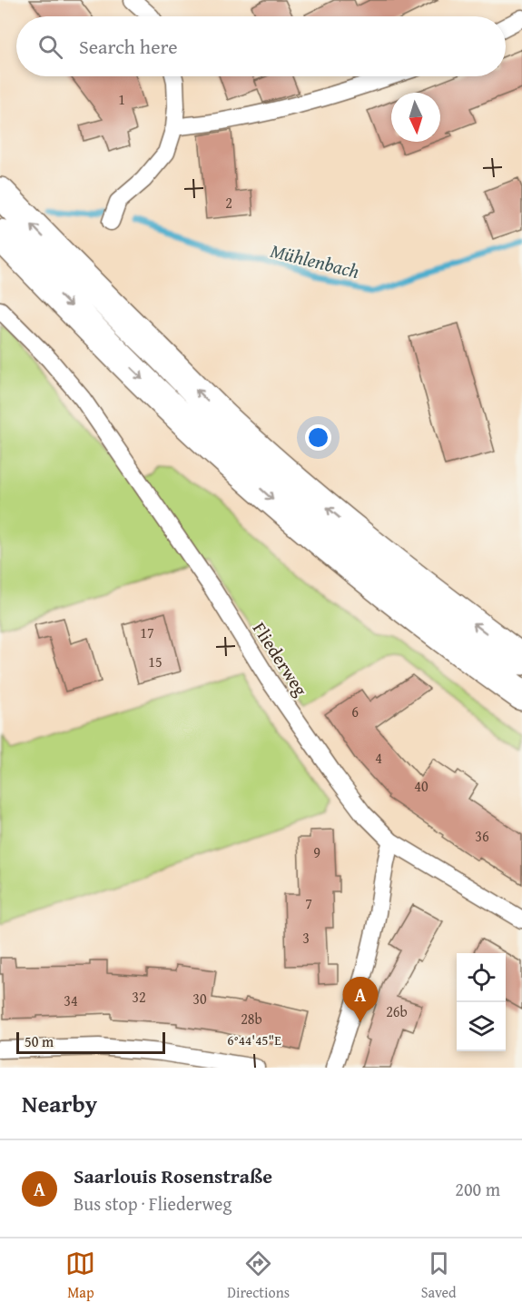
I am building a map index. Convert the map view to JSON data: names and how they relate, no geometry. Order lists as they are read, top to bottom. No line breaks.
{"streets":{"street":["Fliederweg"]},"water":["Mühlenbach"],"house_numbers":["1","2","17","15","6","4","40","36","9","7","3","32","30","34","26b","28b"],"scale_bar":"50 m","north":"bottom","page":{"search":"Search here","pins":"A","scale":"50 m","heading":"Nearby","list":[{"mark":"A","name":"Saarlouis Rosenstraße","note":"Bus stop · Fliederweg","value":"200 m"}],"nav":["Map","Directions","Saved"]},"coordinates":["6°44'45\"E"]}
